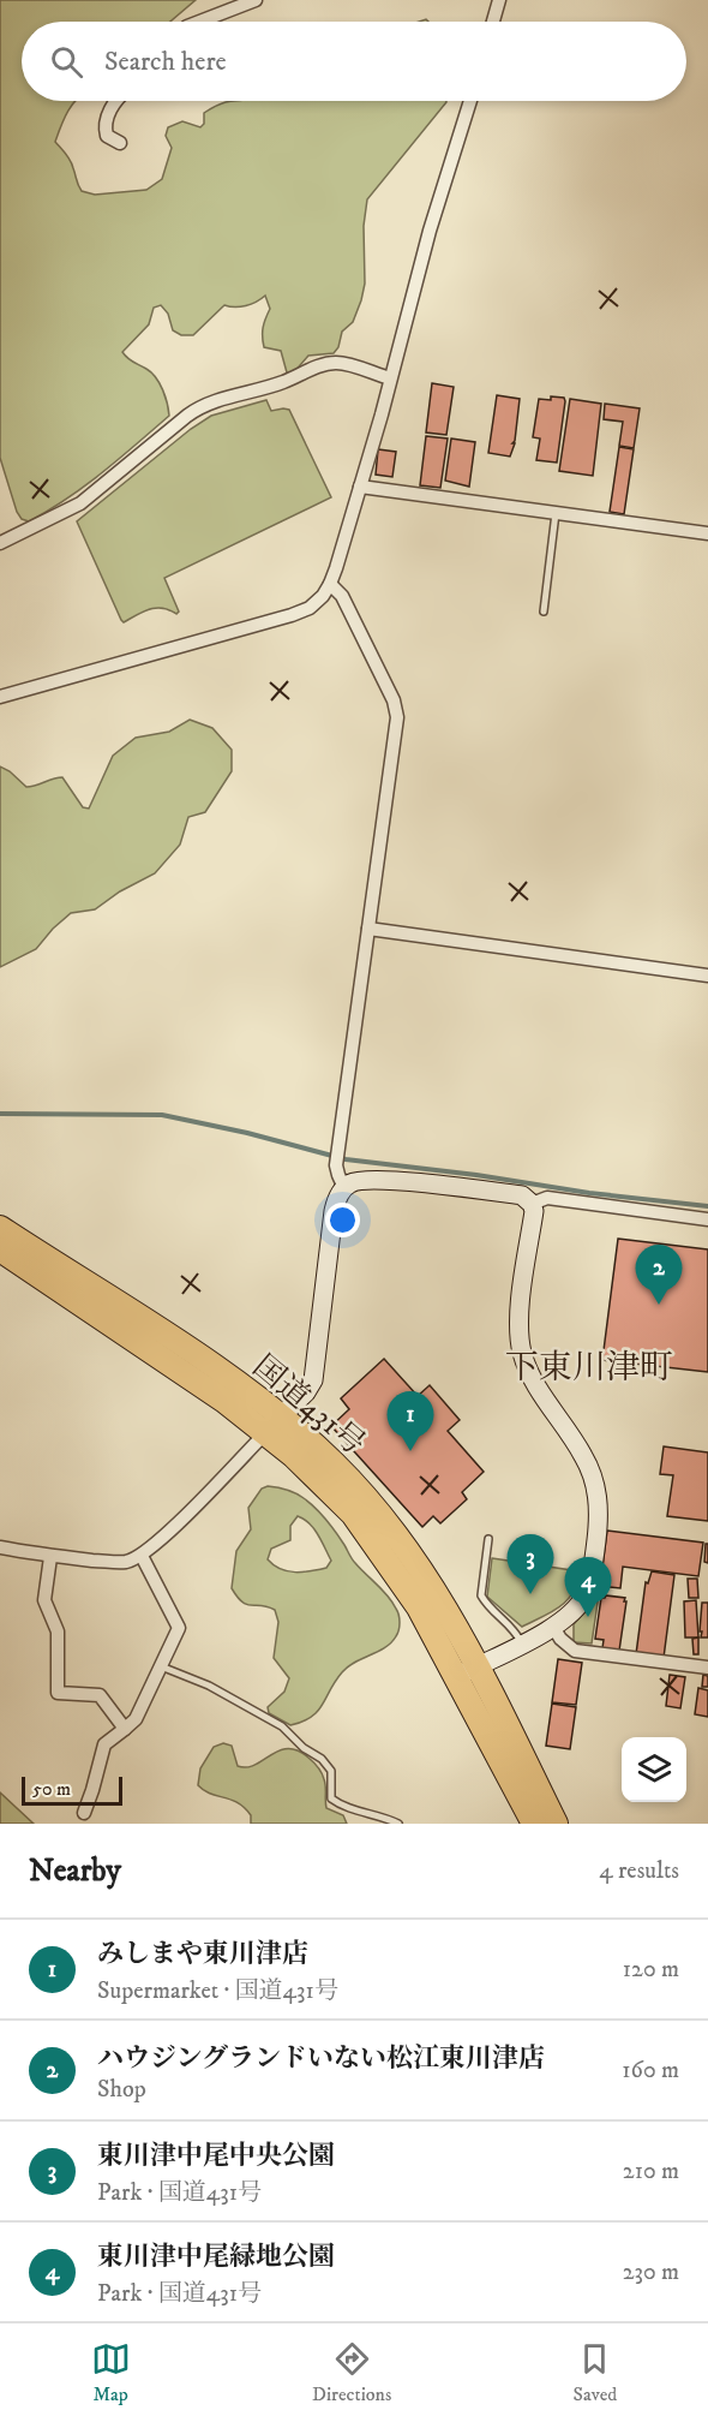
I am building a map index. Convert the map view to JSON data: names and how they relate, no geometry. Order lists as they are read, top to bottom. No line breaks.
{"streets":{"highway":["国道431号"]},"districts":["下東川津町"],"scale_bar":"50 m","page":{"search":"Search here","pins":["2","1","3","4"],"scale":"50 m","heading":["Nearby","4 results"],"list":[{"mark":"1","name":"みしまや東川津店","note":"Supermarket · 国道431号","value":"120 m"},{"mark":"2","name":"ハウジングランドいない松江東川津店","note":"Shop","value":"160 m"},{"mark":"3","name":"東川津中尾中央公園","note":"Park · 国道431号","value":"210 m"},{"mark":"4","name":"東川津中尾緑地公園","note":"Park · 国道431号","value":"230 m"}],"nav":["Map","Directions","Saved"]}}
